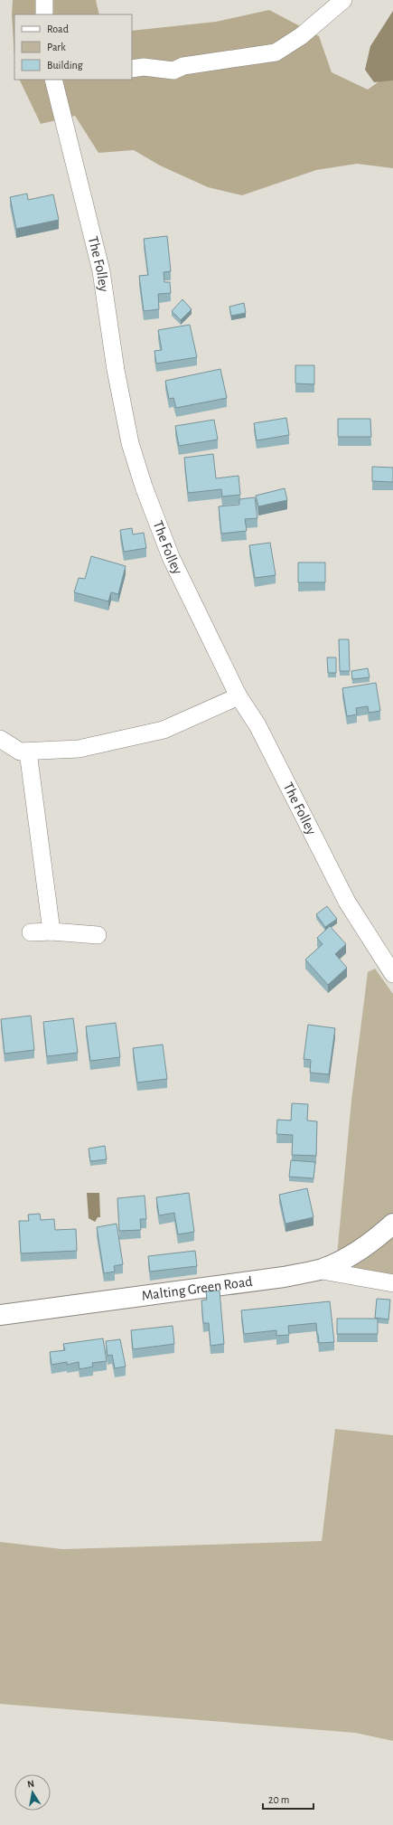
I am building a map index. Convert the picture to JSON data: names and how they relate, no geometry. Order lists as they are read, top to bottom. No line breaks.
{"streets":{"street":["The Folley","Malting Green Road"]},"legend":["Road","Park","Building"],"scale_bar":"20 m","north":"top"}
